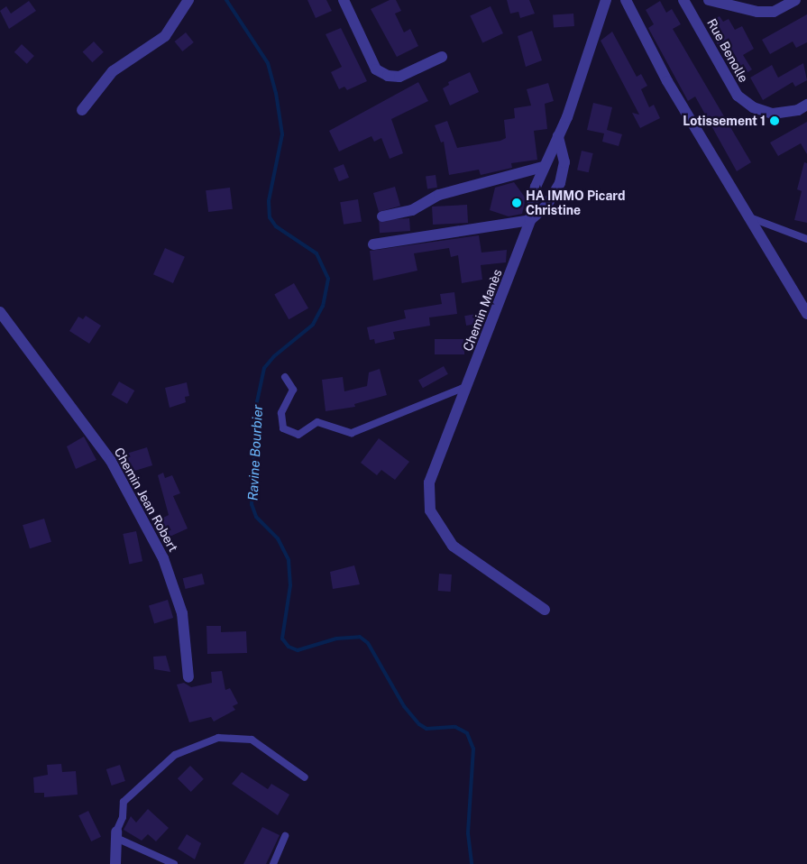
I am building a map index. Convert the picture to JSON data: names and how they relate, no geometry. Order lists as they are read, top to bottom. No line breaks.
{"streets":{"street":["Rue Benolle","Chemin Manès","Chemin Jean Robert"]},"water":["Ravine Bourbier"],"places":["Lotissement 1","HA IMMO Picard Christine"]}
